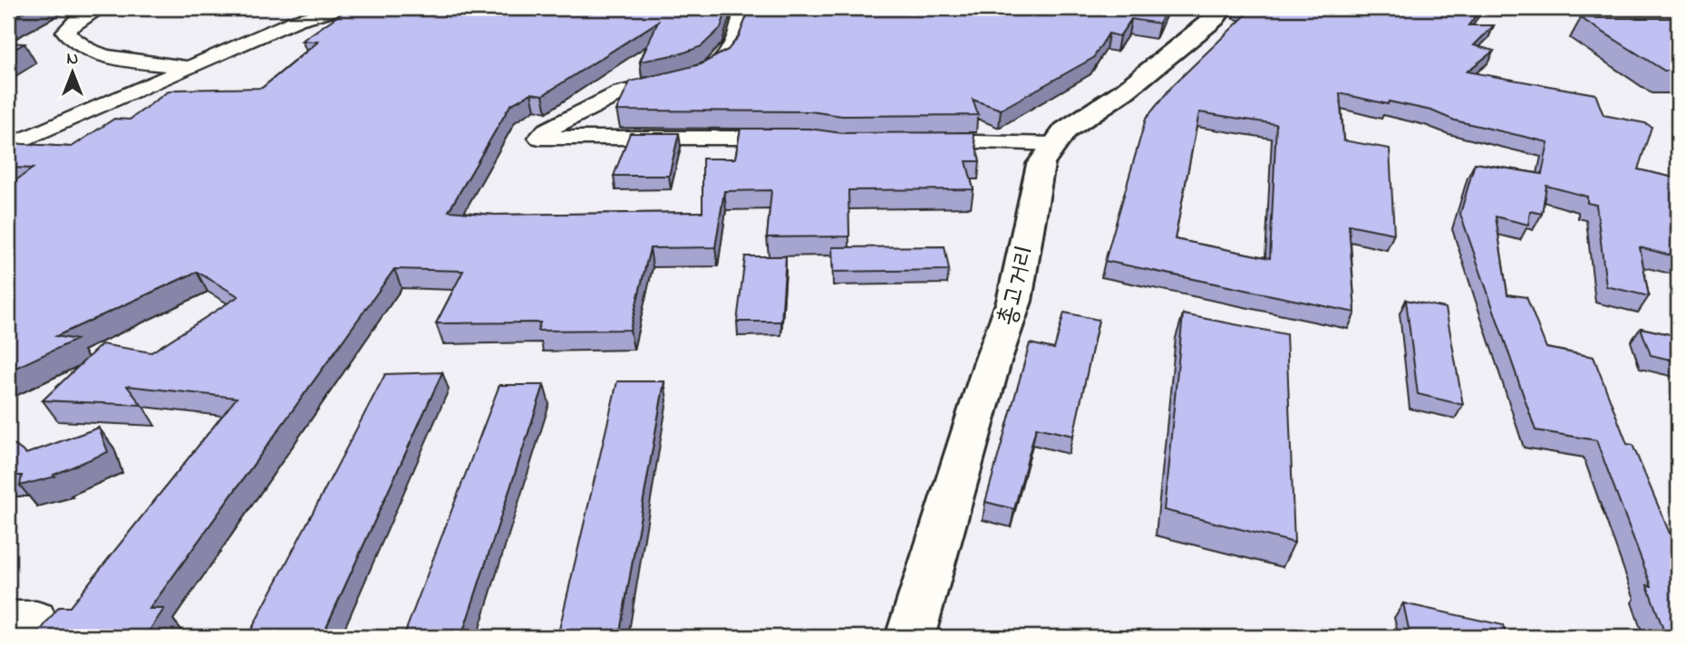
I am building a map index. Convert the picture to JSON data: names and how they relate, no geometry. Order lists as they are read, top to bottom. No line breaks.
{"streets":{"street":["총고거리"]},"north":"top"}
